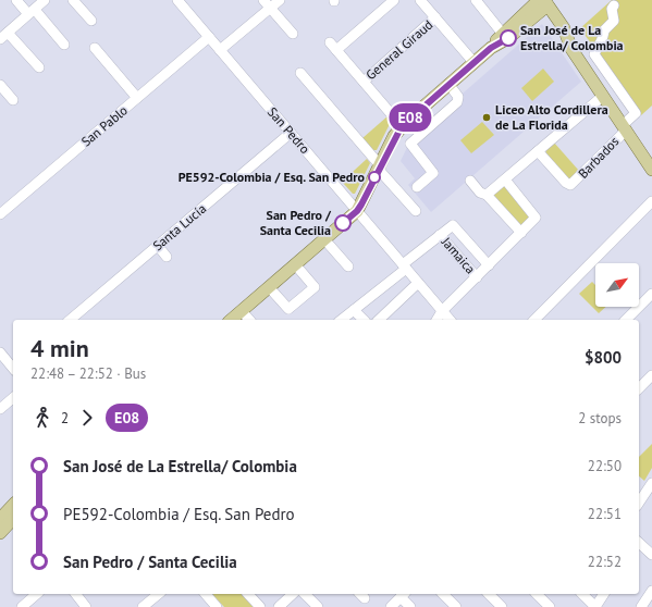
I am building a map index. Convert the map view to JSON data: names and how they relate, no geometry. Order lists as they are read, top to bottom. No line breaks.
{"streets":{"street":["General Giraud","San Pablo","San Pedro","Barbados","Santa Lucía","Jamaica"]},"crossings":[["San Pablo","San Pedro"],["San Pedro","Santa Lucía"]],"places":["San José de La Estrella/ Colombia","Liceo Alto Cordillera de La Florida","PE592-Colombia / Esq. San Pedro","San Pedro / Santa Cecilia"],"lines":["bus line E08"],"north":"top right","page":{"on_map":"E08","heading":["4 min","22:48 – 22:52 · Bus","$800"],"legs":["2","E08","2 stops"],"list":[{"name":"San José de La Estrella/ Colombia","value":"22:50"},{"name":"PE592-Colombia / Esq. San Pedro","value":"22:51"},{"name":"San Pedro / Santa Cecilia","value":"22:52"}]}}
